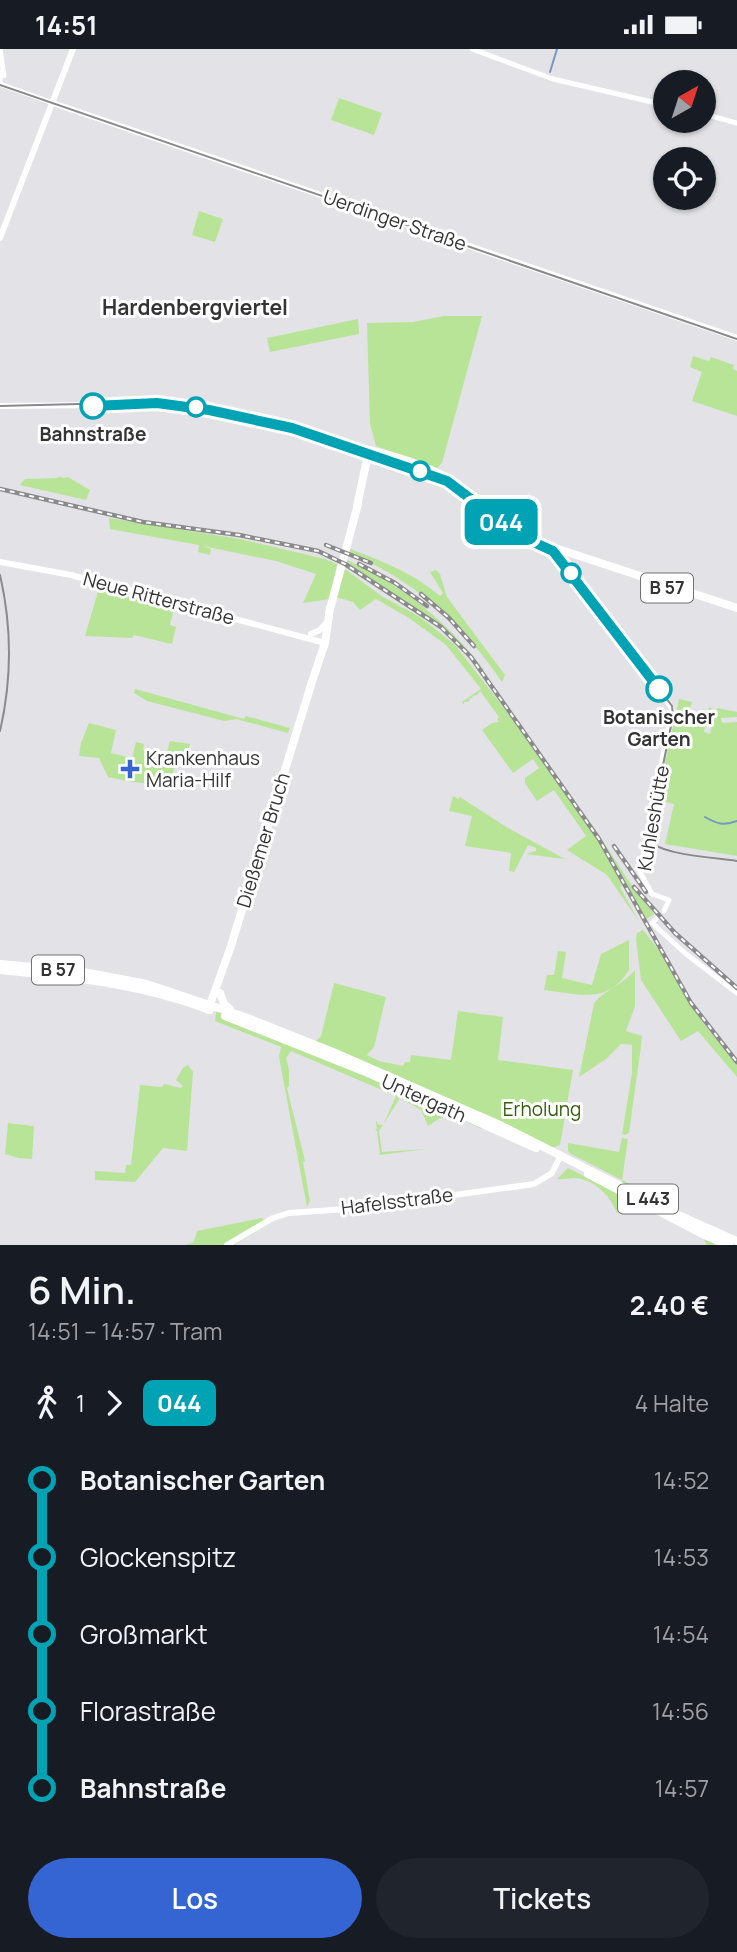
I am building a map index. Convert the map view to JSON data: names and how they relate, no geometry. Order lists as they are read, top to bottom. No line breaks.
{"streets":{"main road":["Uerdinger Straße","B 57","Neue Ritterstraße","Dießemer Bruch","Untergath","L 443","Hafelsstraße"],"street":["Kuhleshütte"]},"crossings":[["B 57","Kuhleshütte"],["Neue Ritterstraße","Dießemer Bruch"],["Dießemer Bruch","Untergath"],["Untergath","Hafelsstraße"]],"districts":["Hardenbergviertel"],"parks":["Erholung"],"places":{"other":["Bahnstraße","Botanischer Garten"],"health":["Krankenhaus Maria-Hilf"]},"lines":["tram line 044"],"north":"top right","page":{"status":"14:51","on_map":"044","heading":["6 Min.","14:51 – 14:57 · Tram","2.40 €"],"legs":["1","044","4 Halte"],"list":[{"name":"Botanischer Garten","value":"14:52"},{"name":"Glockenspitz","value":"14:53"},{"name":"Großmarkt","value":"14:54"},{"name":"Florastraße","value":"14:56"},{"name":"Bahnstraße","value":"14:57"}],"buttons":["Los","Tickets"]}}
